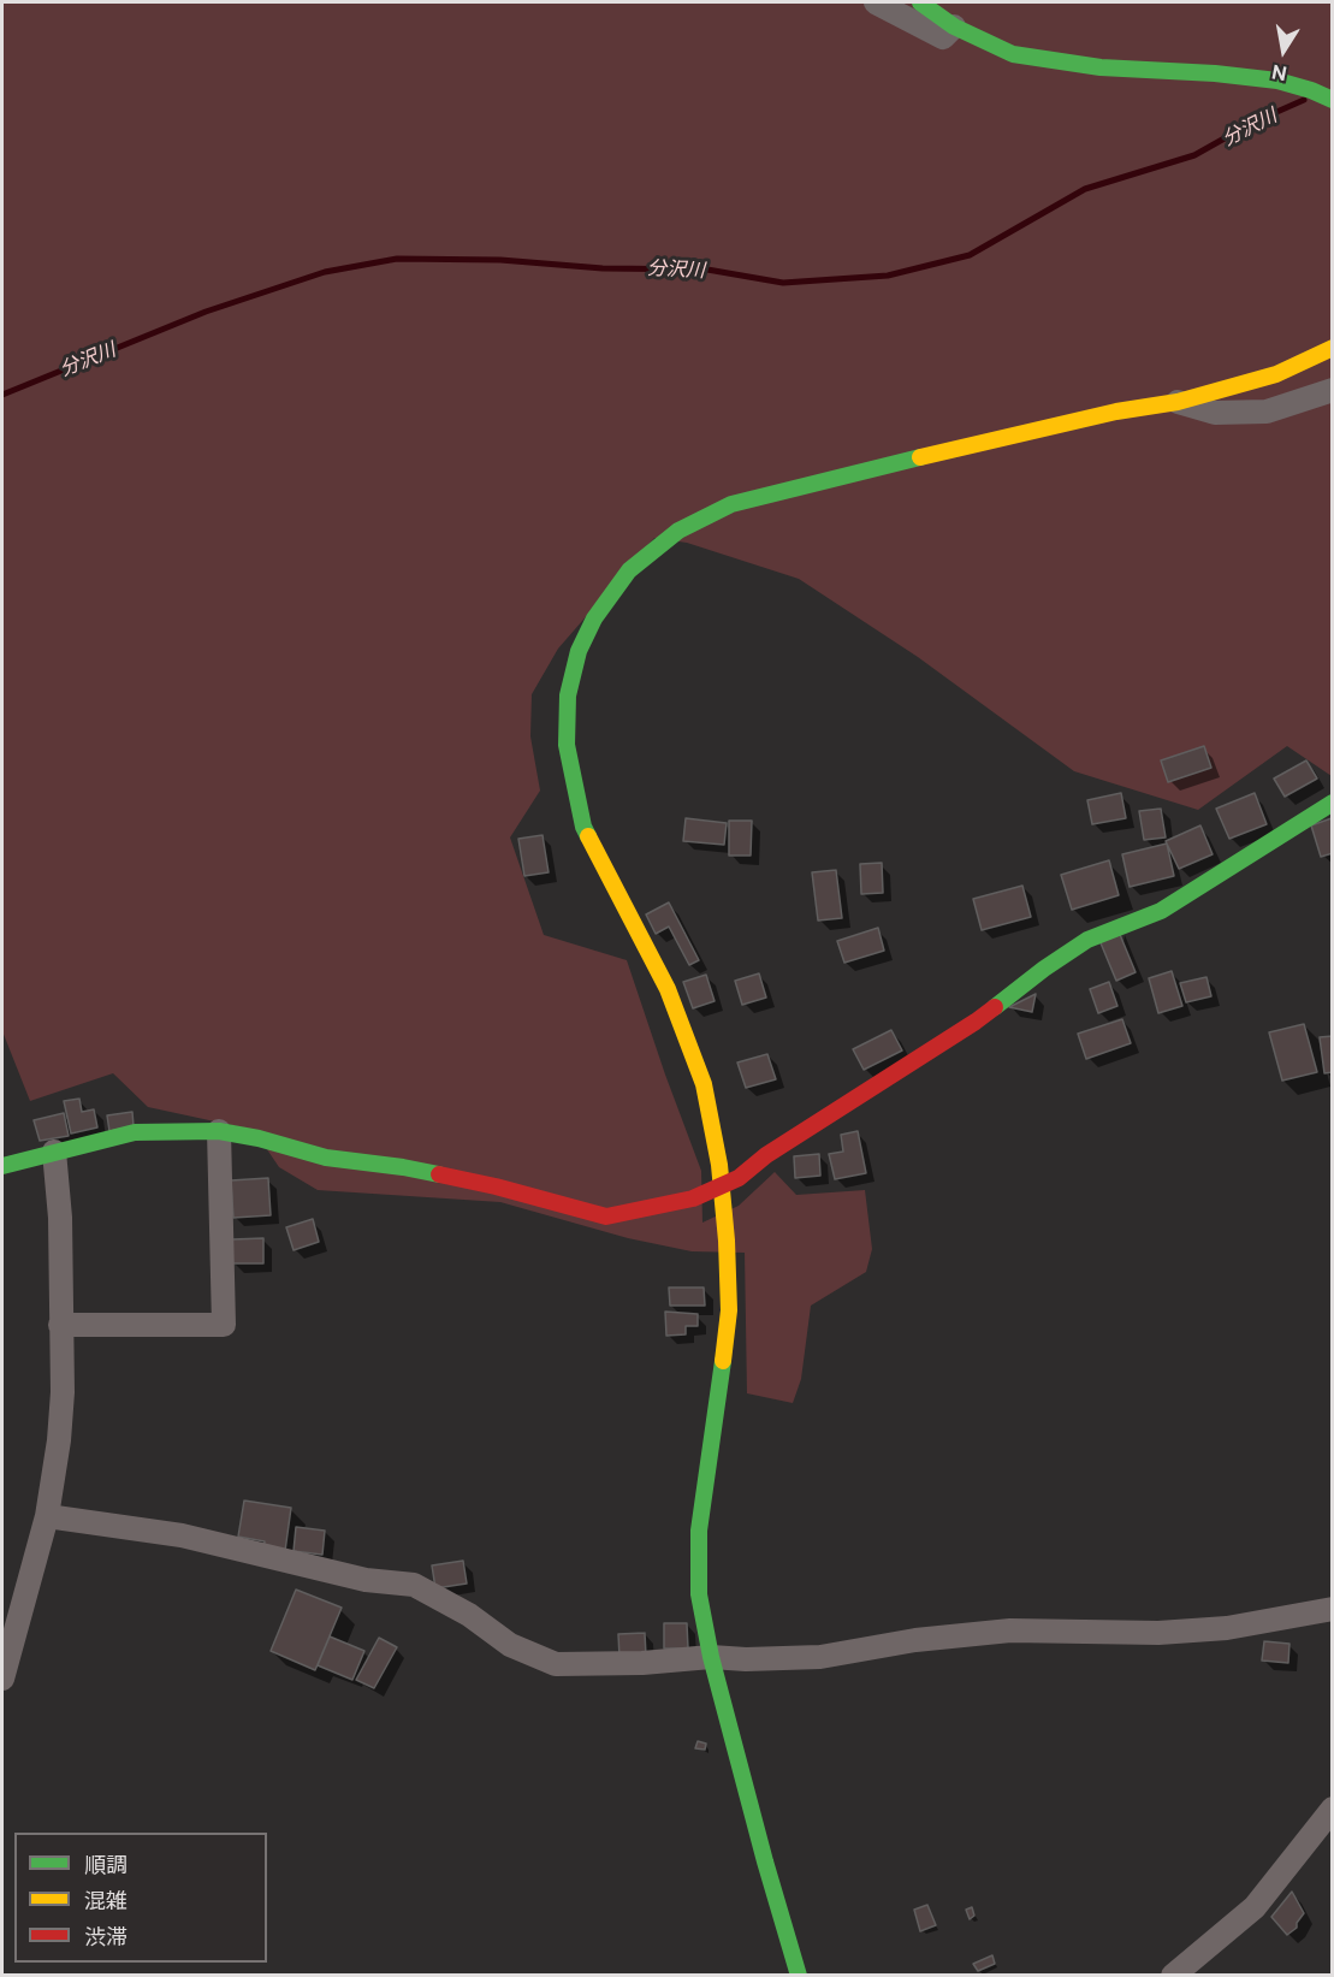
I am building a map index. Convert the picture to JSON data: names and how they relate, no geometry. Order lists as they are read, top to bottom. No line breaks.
{"water":["分沢川"],"legend":["順調","混雑","渋滞"],"north":"bottom"}
